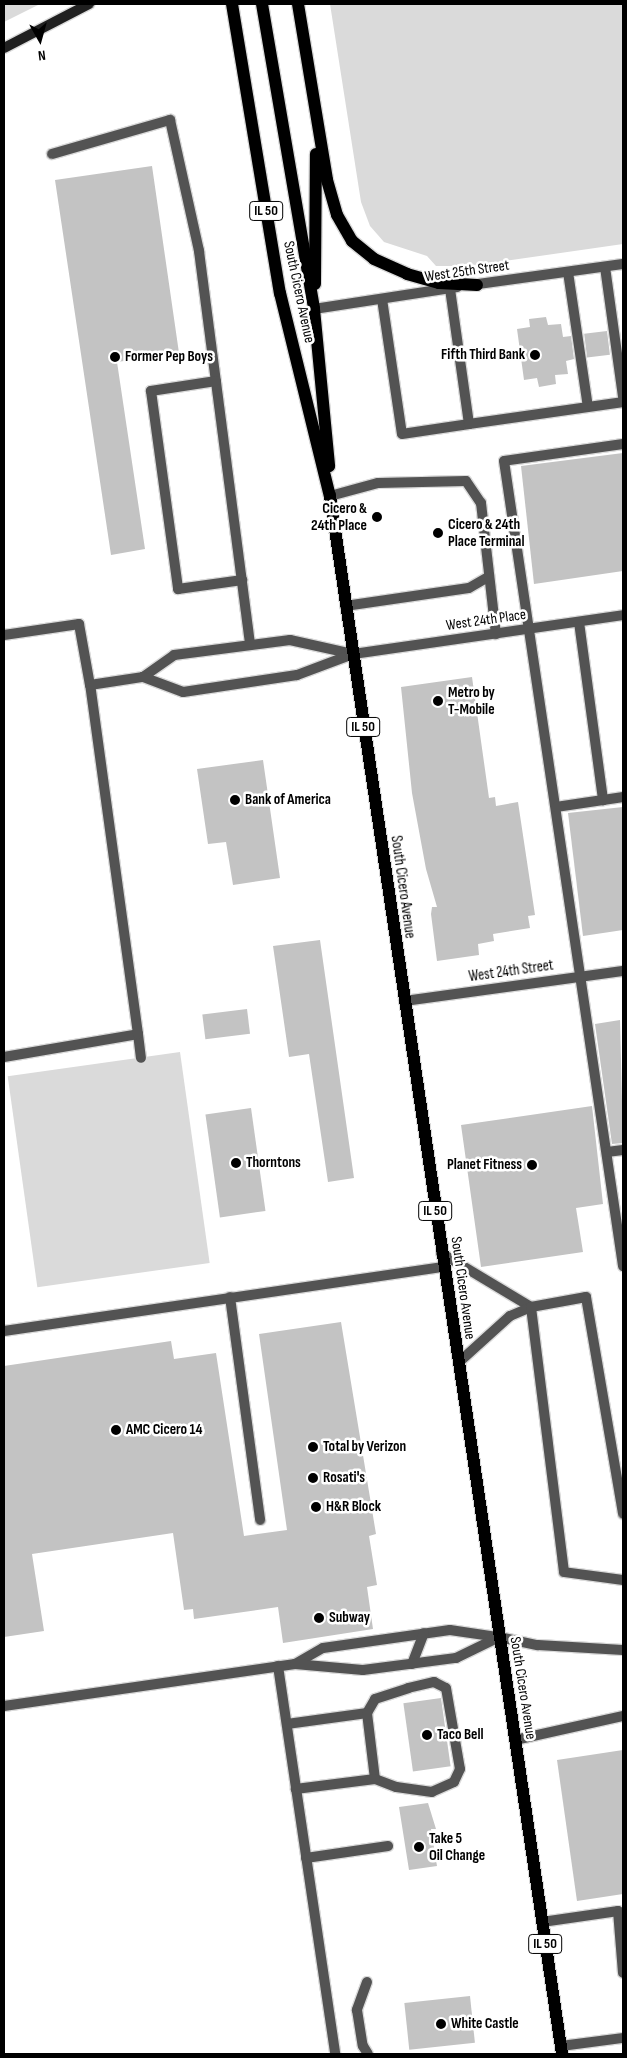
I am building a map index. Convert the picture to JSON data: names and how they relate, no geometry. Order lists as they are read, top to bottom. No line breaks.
{"streets":{"main road":["IL 50","South Cicero Avenue"],"street":["West 25th Street","West 24th Place","West 24th Street"]},"crossings":[["West 25th Street","South Cicero Avenue"],["South Cicero Avenue","West 24th Place"],["South Cicero Avenue","West 24th Street"]],"places":["Fifth Third Bank","Former Pep Boys","Cicero & 24th Place","Cicero & 24th Place Terminal","Metro by T-Mobile","Bank of America","Thorntons","Planet Fitness","AMC Cicero 14","Total by Verizon","Rosati's","H&R Block","Subway","Taco Bell","Take 5 Oil Change","White Castle"],"north":"bottom"}
